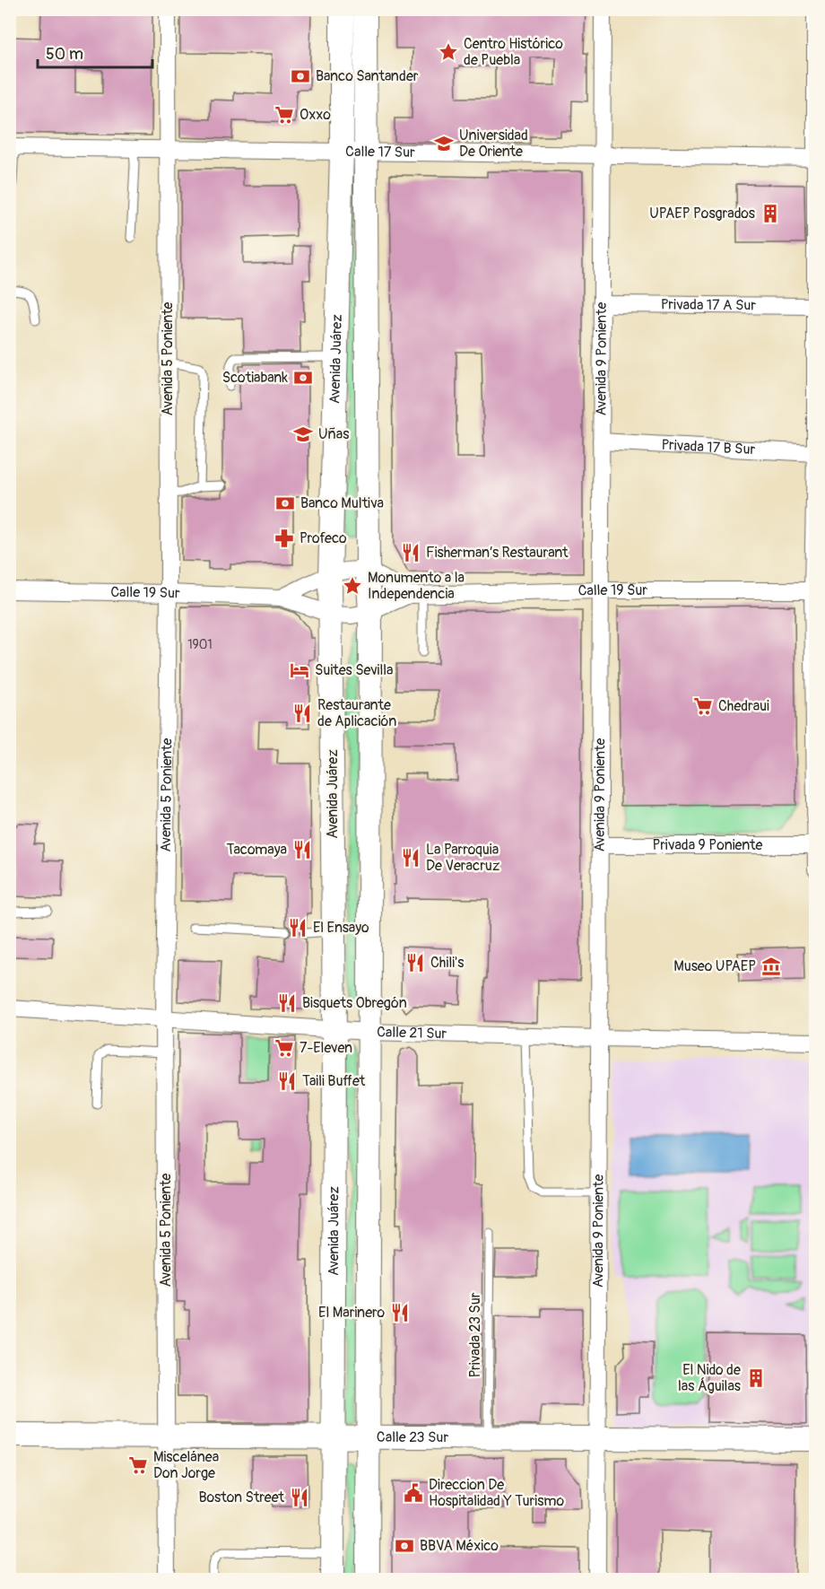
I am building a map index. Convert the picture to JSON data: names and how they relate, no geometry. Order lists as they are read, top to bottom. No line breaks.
{"streets":{"main road":["Avenida Juárez","Calle 23 Sur"],"street":["Calle 17 Sur","Privada 17 A Sur","Avenida 5 Poniente","Avenida 9 Poniente","Privada 17 B Sur","Calle 19 Sur","Privada 9 Poniente","Calle 21 Sur"],"lane":["Privada 23 Sur"]},"crossings":[["Calle 17 Sur","Avenida 5 Poniente"],["Calle 17 Sur","Avenida Juárez"],["Calle 17 Sur","Avenida 9 Poniente"],["Privada 17 A Sur","Avenida 9 Poniente"],["Avenida 5 Poniente","Calle 19 Sur"],["Avenida 5 Poniente","Calle 21 Sur"],["Avenida 5 Poniente","Calle 23 Sur"],["Avenida Juárez","Calle 19 Sur"],["Avenida Juárez","Calle 21 Sur"],["Avenida Juárez","Calle 23 Sur"],["Avenida 9 Poniente","Privada 17 B Sur"],["Avenida 9 Poniente","Calle 19 Sur"],["Avenida 9 Poniente","Privada 9 Poniente"],["Avenida 9 Poniente","Calle 21 Sur"],["Avenida 9 Poniente","Calle 23 Sur"],["Privada 23 Sur","Calle 23 Sur"]],"places":{"place":["Centro Histórico de Puebla","Monumento a la Independencia"],"bank":["Banco Santander","Scotiabank","Banco Multiva","BBVA México"],"supermarket":["Oxxo","Chedraui","7-Eleven","Miscelánea Don Jorge"],"school or university":["Universidad De Oriente","Uñas"],"building":["UPAEP Posgrados","El Nido de las Águilas"],"pharmacy":["Profeco"],"restaurant":["Fisherman’s Restaurant","Restaurante de Aplicación","Tacomaya","La Parroquia De Veracruz","El Ensayo","Chili's","Bisquets Obregón","Taili Buffet","El Marinero","Boston Street"],"hotel":["Suites Sevilla"],"museum":["Museo UPAEP"],"public building":["Direccion De Hospitalidad Y Turismo"]},"house_numbers":["1901"],"scale_bar":"50 m"}
